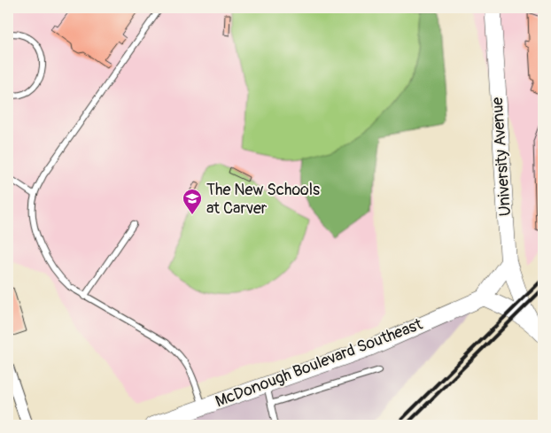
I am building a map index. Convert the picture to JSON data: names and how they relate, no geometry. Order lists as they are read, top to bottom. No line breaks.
{"streets":{"main road":["University Avenue","McDonough Boulevard Southeast"]},"places":{"school or university":["The New Schools at Carver"]}}
